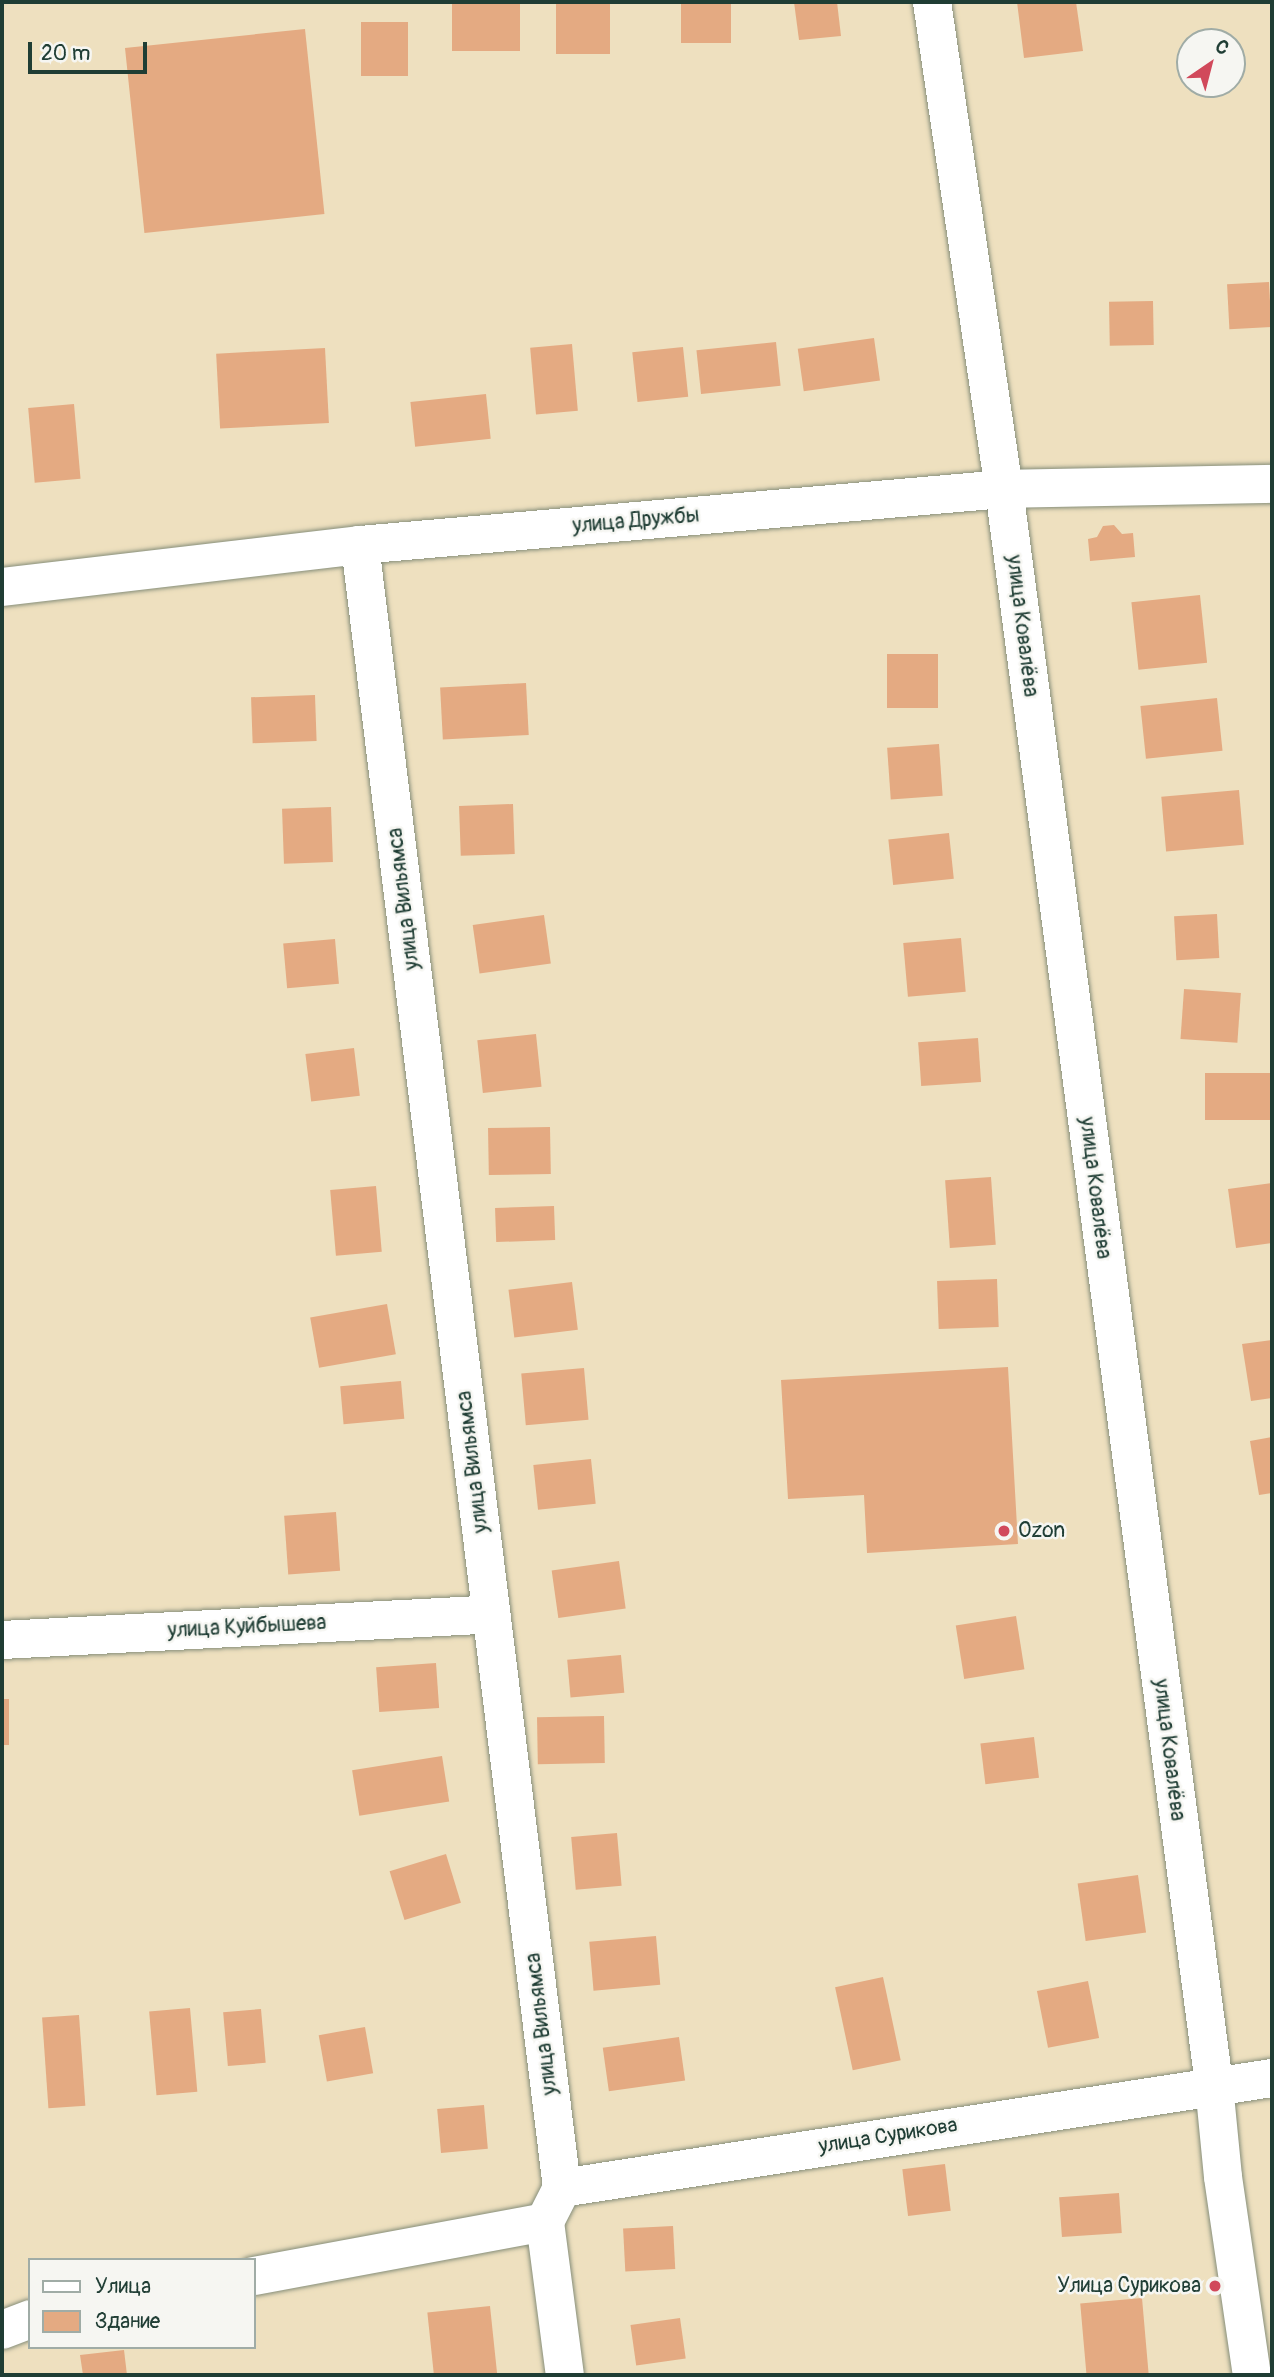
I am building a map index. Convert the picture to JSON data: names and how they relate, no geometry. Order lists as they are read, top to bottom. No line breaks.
{"streets":{"street":["улица Дружбы","улица Ковалёва","улица Вильямса","улица Куйбышева","улица Сурикова"]},"crossings":[["улица Дружбы","улица Ковалёва"],["улица Дружбы","улица Вильямса"],["улица Ковалёва","улица Сурикова"],["улица Вильямса","улица Куйбышева"],["улица Вильямса","улица Сурикова"]],"places":["Ozon","Улица Сурикова"],"legend":["Улица","Здание"],"scale_bar":"20 m","north":"top right"}
